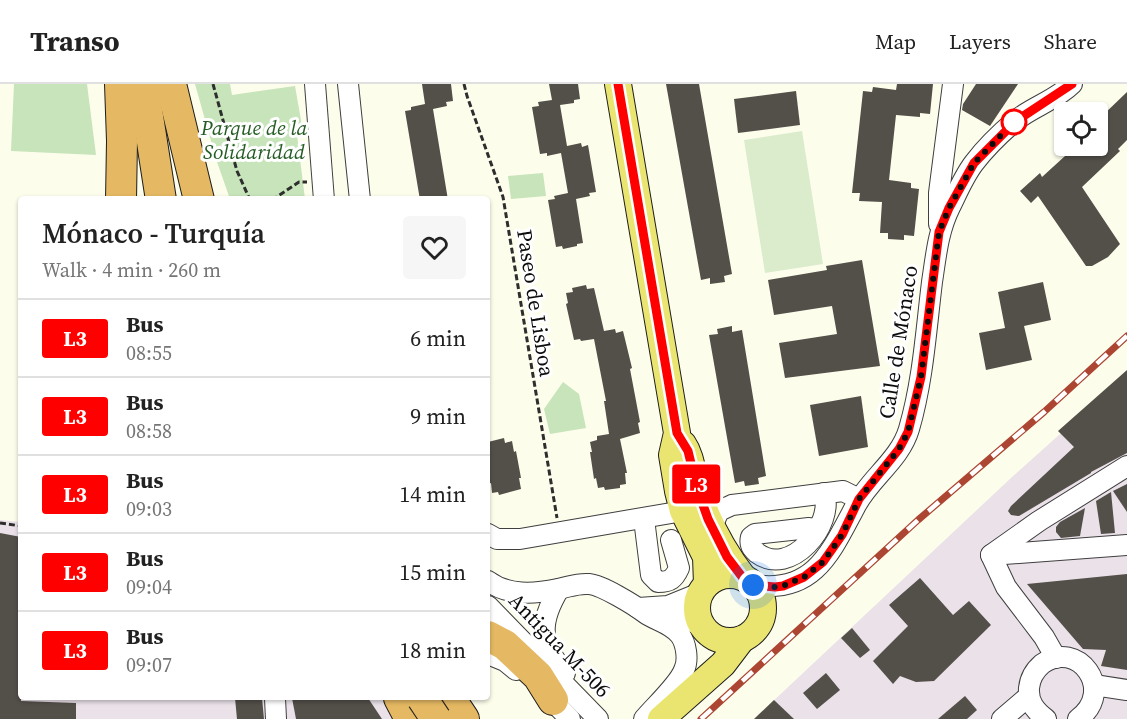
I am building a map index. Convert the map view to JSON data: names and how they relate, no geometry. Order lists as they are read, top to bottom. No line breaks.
{"streets":{"street":["Calle de Mónaco","Antigua M-506"],"path":["Paseo de Lisboa"]},"parks":["Parque de la Solidaridad"],"lines":["bus line L3"],"page":{"header":"Transo","nav":["Map","Layers","Share"],"on_map":"L3","heading":["Mónaco - Turquía","Walk · 4 min · 260 m"],"list":[{"mark":"L3","name":"Bus","note":"08:55","value":"6 min"},{"mark":"L3","name":"Bus","note":"08:58","value":"9 min"},{"mark":"L3","name":"Bus","note":"09:03","value":"14 min"},{"mark":"L3","name":"Bus","note":"09:04","value":"15 min"},{"mark":"L3","name":"Bus","note":"09:07","value":"18 min"}]}}
